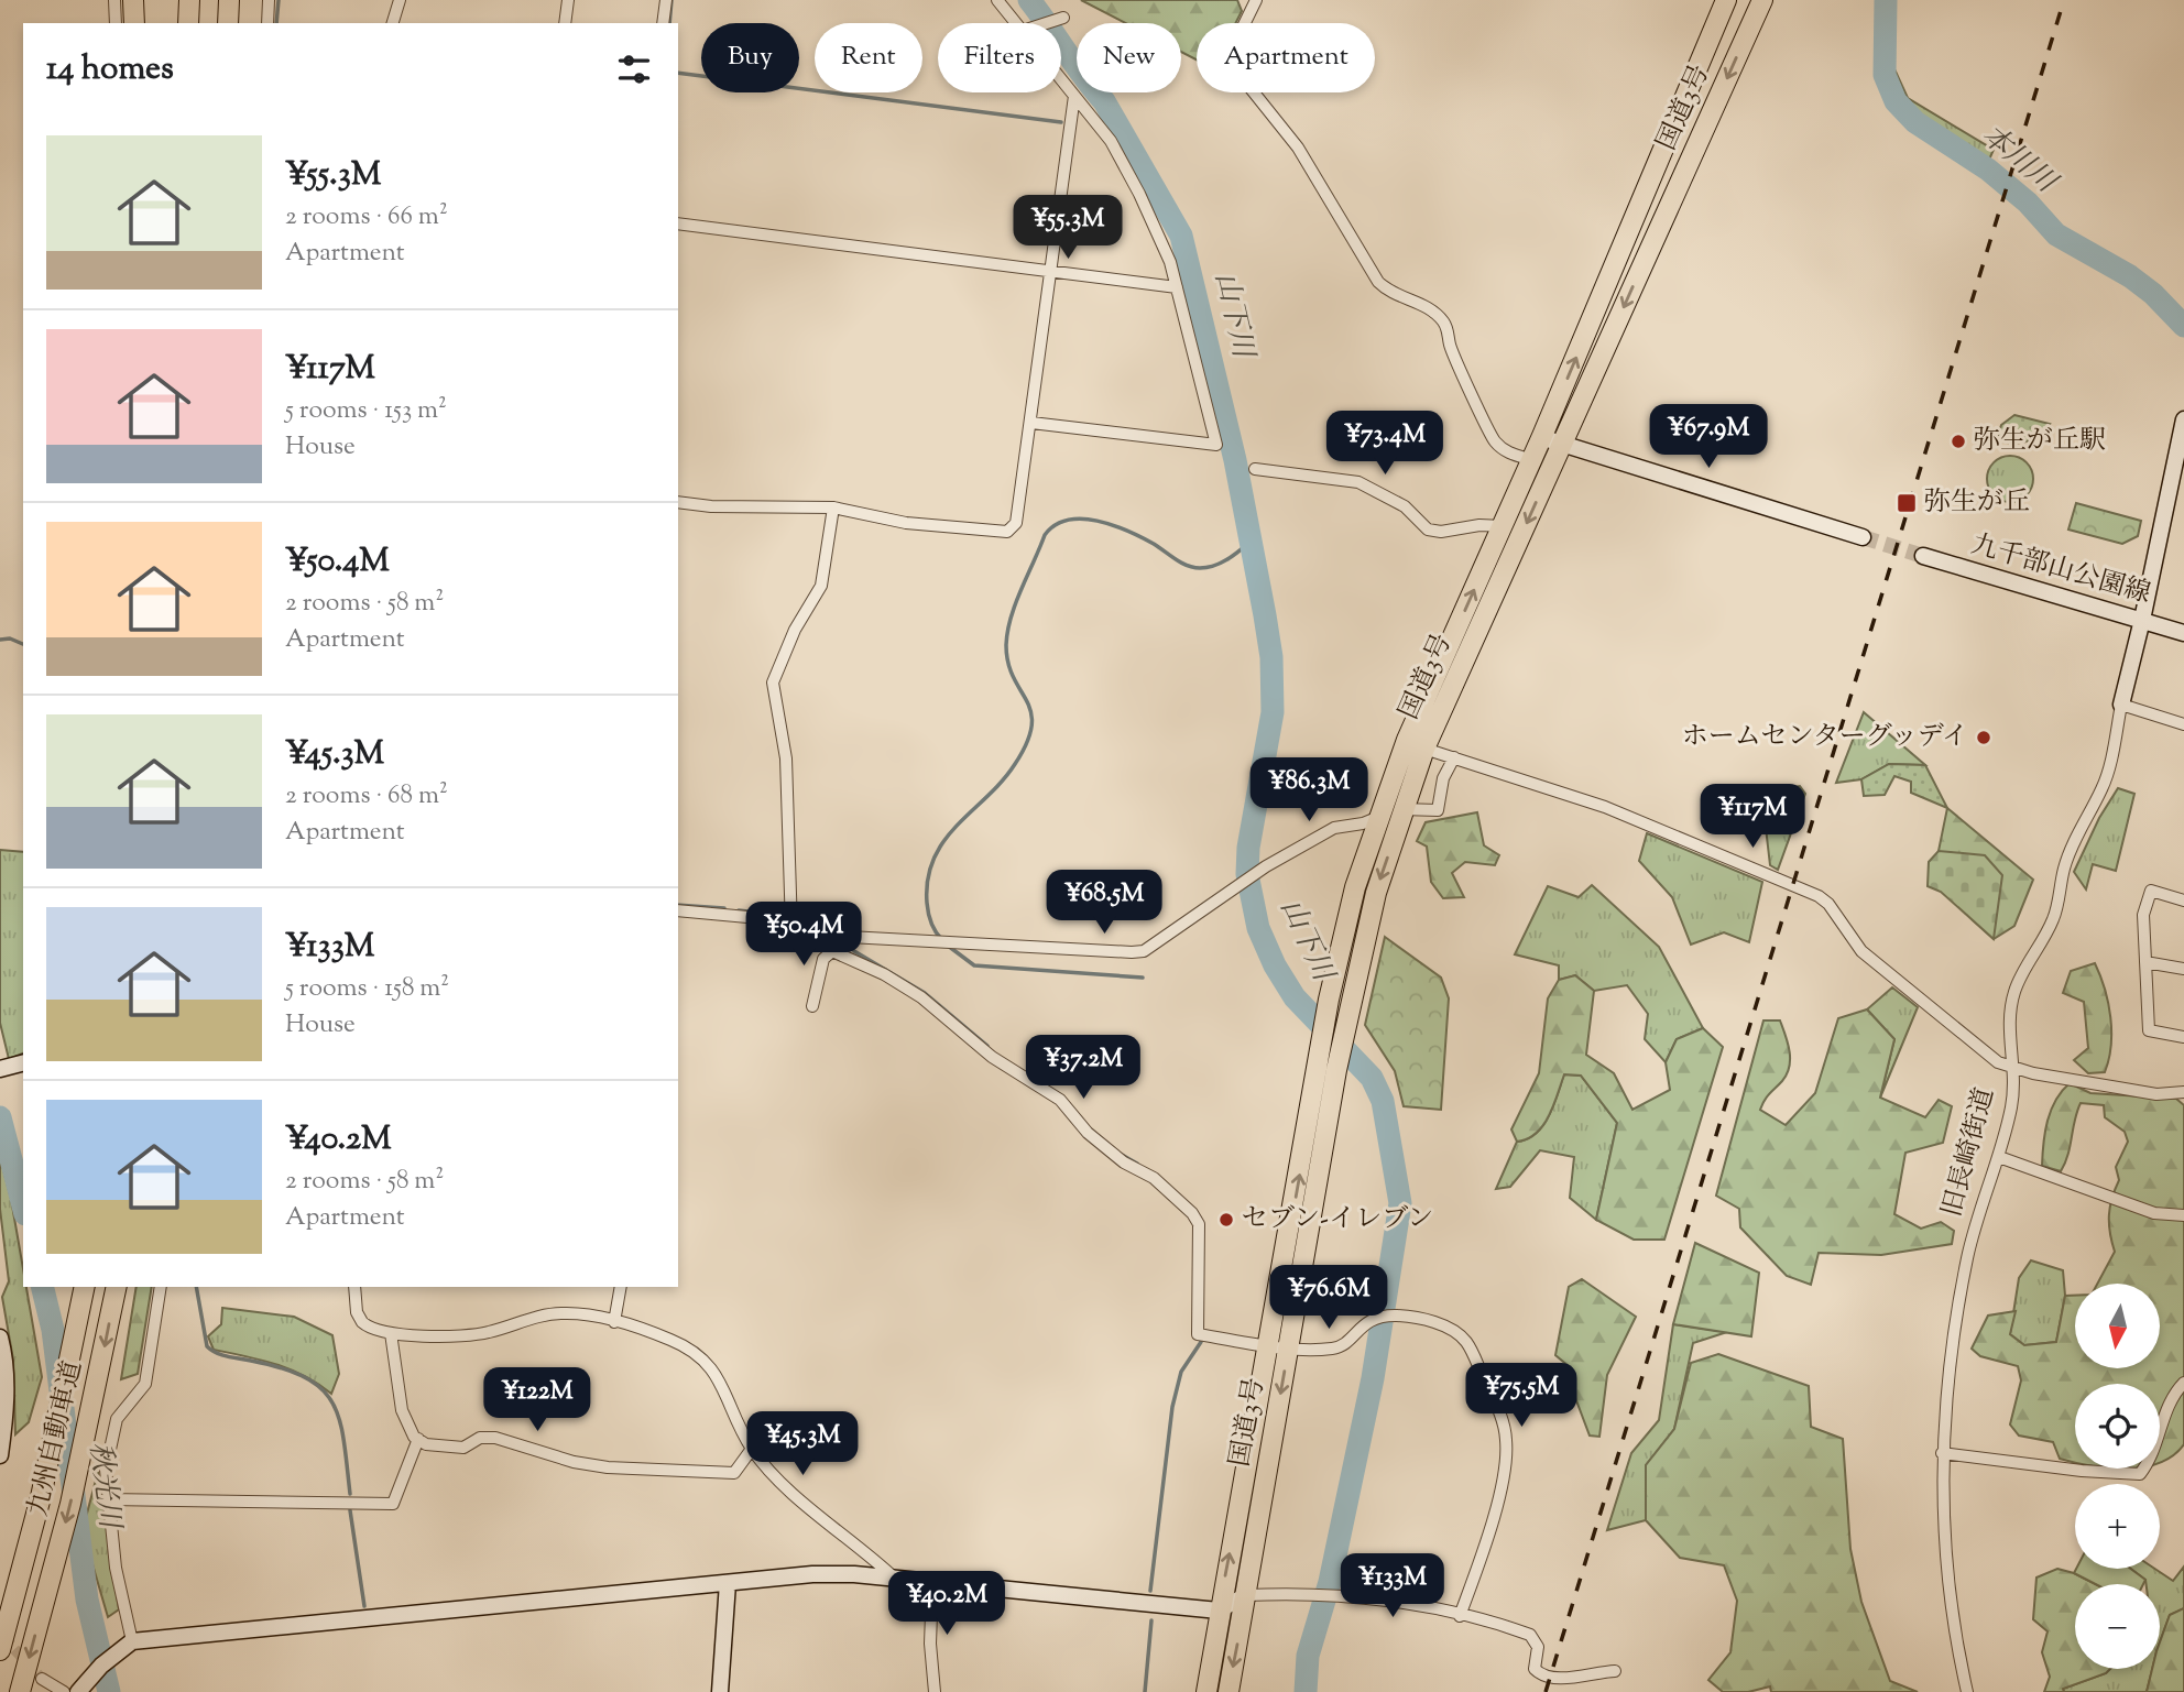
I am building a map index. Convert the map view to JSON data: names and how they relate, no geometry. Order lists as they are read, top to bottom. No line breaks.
{"streets":{"highway":["国道3号","九州自動車道"],"street":["九千部山公園線","旧長崎街道"]},"crossings":[["九千部山公園線","旧長崎街道"]],"water":["本川川","山下川","秋光川"],"places":{"other":["弥生が丘駅","ホームセンターグッデイ","セブン-イレブン"],"transit":["弥生が丘"]},"north":"bottom","page":{"chip":["Buy","Rent","Filters","New","Apartment"],"heading":"14 homes","list":[{"name":"¥55.3M","note":"2 rooms · 66 m² · Apartment"},{"name":"¥117M","note":"5 rooms · 153 m² · House"},{"name":"¥50.4M","note":"2 rooms · 58 m² · Apartment"},{"name":"¥45.3M","note":"2 rooms · 68 m² · Apartment"},{"name":"¥133M","note":"5 rooms · 158 m² · House"},{"name":"¥40.2M","note":"2 rooms · 58 m² · Apartment"}],"price":["¥55.3M","¥67.9M","¥73.4M","¥86.3M","¥117M","¥68.5M","¥50.4M","¥37.2M","¥76.6M","¥75.5M","¥122M","¥45.3M","¥133M","¥40.2M"],"map_buttons":["+","−"]}}
